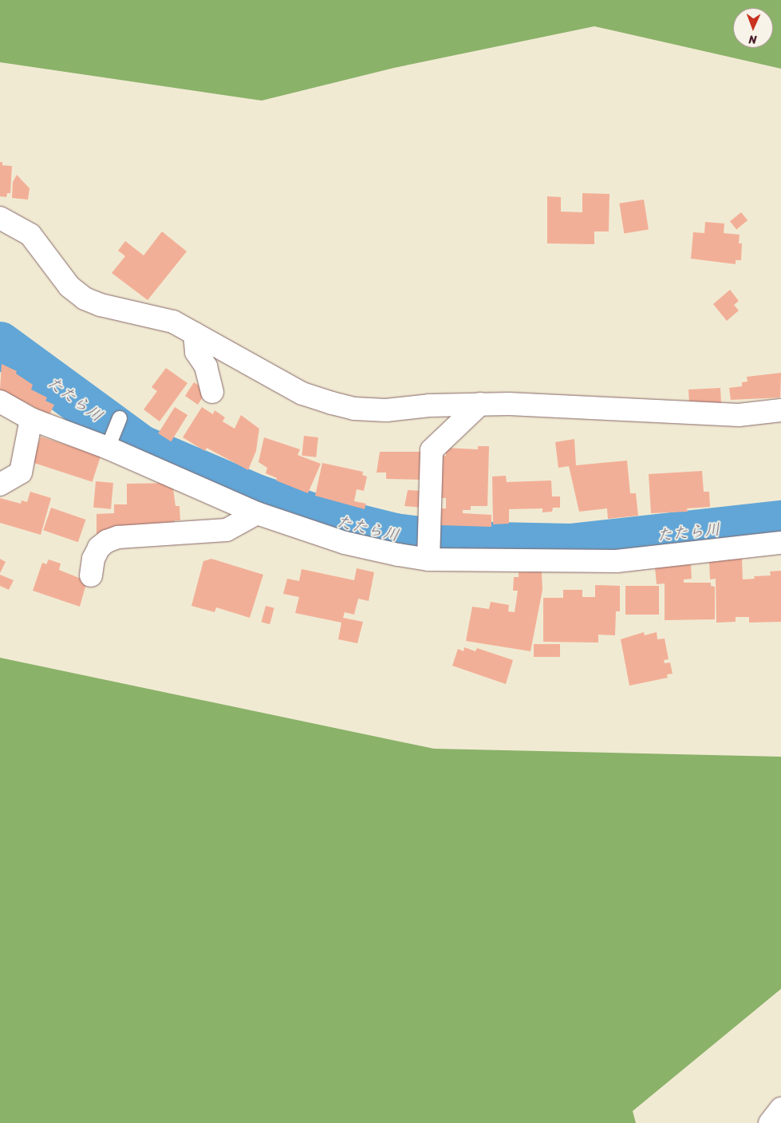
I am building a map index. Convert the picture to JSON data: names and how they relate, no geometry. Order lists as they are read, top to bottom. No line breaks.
{"water":["たたら川"],"north":"bottom"}
